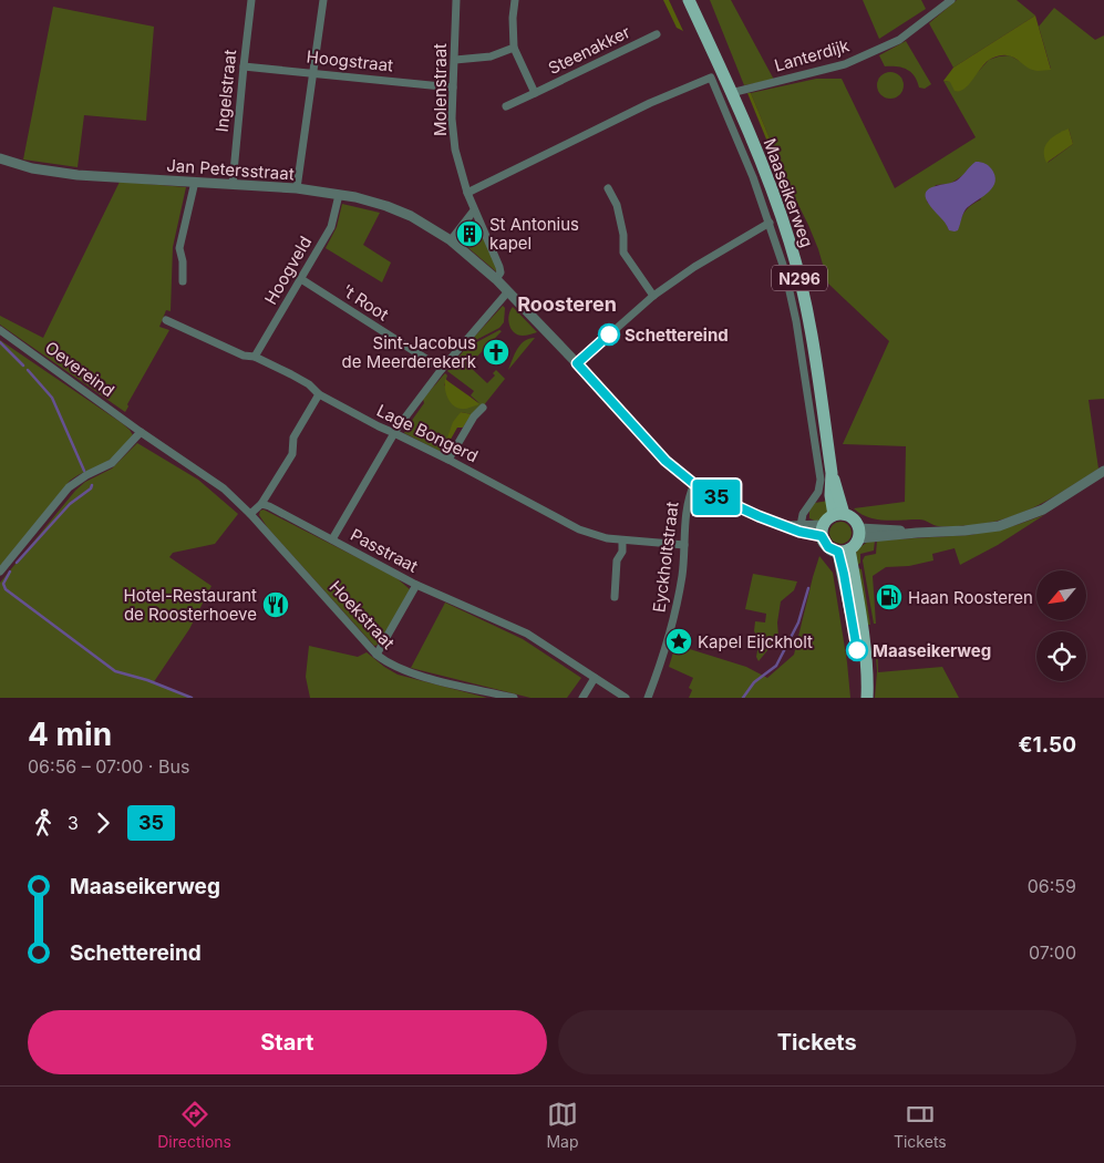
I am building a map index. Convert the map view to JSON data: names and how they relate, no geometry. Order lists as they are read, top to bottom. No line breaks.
{"streets":{"main road":["Maaseikerweg","N296"],"street":["Steenakker","Lanterdijk","Hoogstraat","Molenstraat","Ingelstraat","Jan Petersstraat","Hoogveld","'t Root","Oevereind","Lage Bongerd","Passtraat","Eyckholtstraat","Hoekstraat"]},"crossings":[["Lanterdijk","Maaseikerweg"],["Hoogstraat","Molenstraat"],["Hoogstraat","Ingelstraat"],["Molenstraat","Jan Petersstraat"],["Ingelstraat","Jan Petersstraat"],["Jan Petersstraat","Maaseikerweg"],["Jan Petersstraat","Hoogveld"],["Jan Petersstraat","Eyckholtstraat"],["Hoogveld","'t Root"],["Hoogveld","Lage Bongerd"],["Lage Bongerd","Eyckholtstraat"]],"districts":["Roosteren"],"places":{"building":["St Antonius kapel"],"other":["Schettereind","Maaseikerweg"],"church":["Sint-Jacobus de Meerderekerk"],"fuel station":["Haan Roosteren"],"restaurant":["Hotel-Restaurant de Roosterhoeve"],"place":["Kapel Eijckholt"]},"lines":["bus line 35"],"north":"bottom left","page":{"on_map":"35","heading":["4 min","06:56 – 07:00 · Bus","€1.50"],"legs":["3","35"],"list":[{"name":"Maaseikerweg","value":"06:59"},{"name":"Schettereind","value":"07:00"}],"buttons":["Start","Tickets"],"tabs":["Directions","Map","Tickets"]}}
